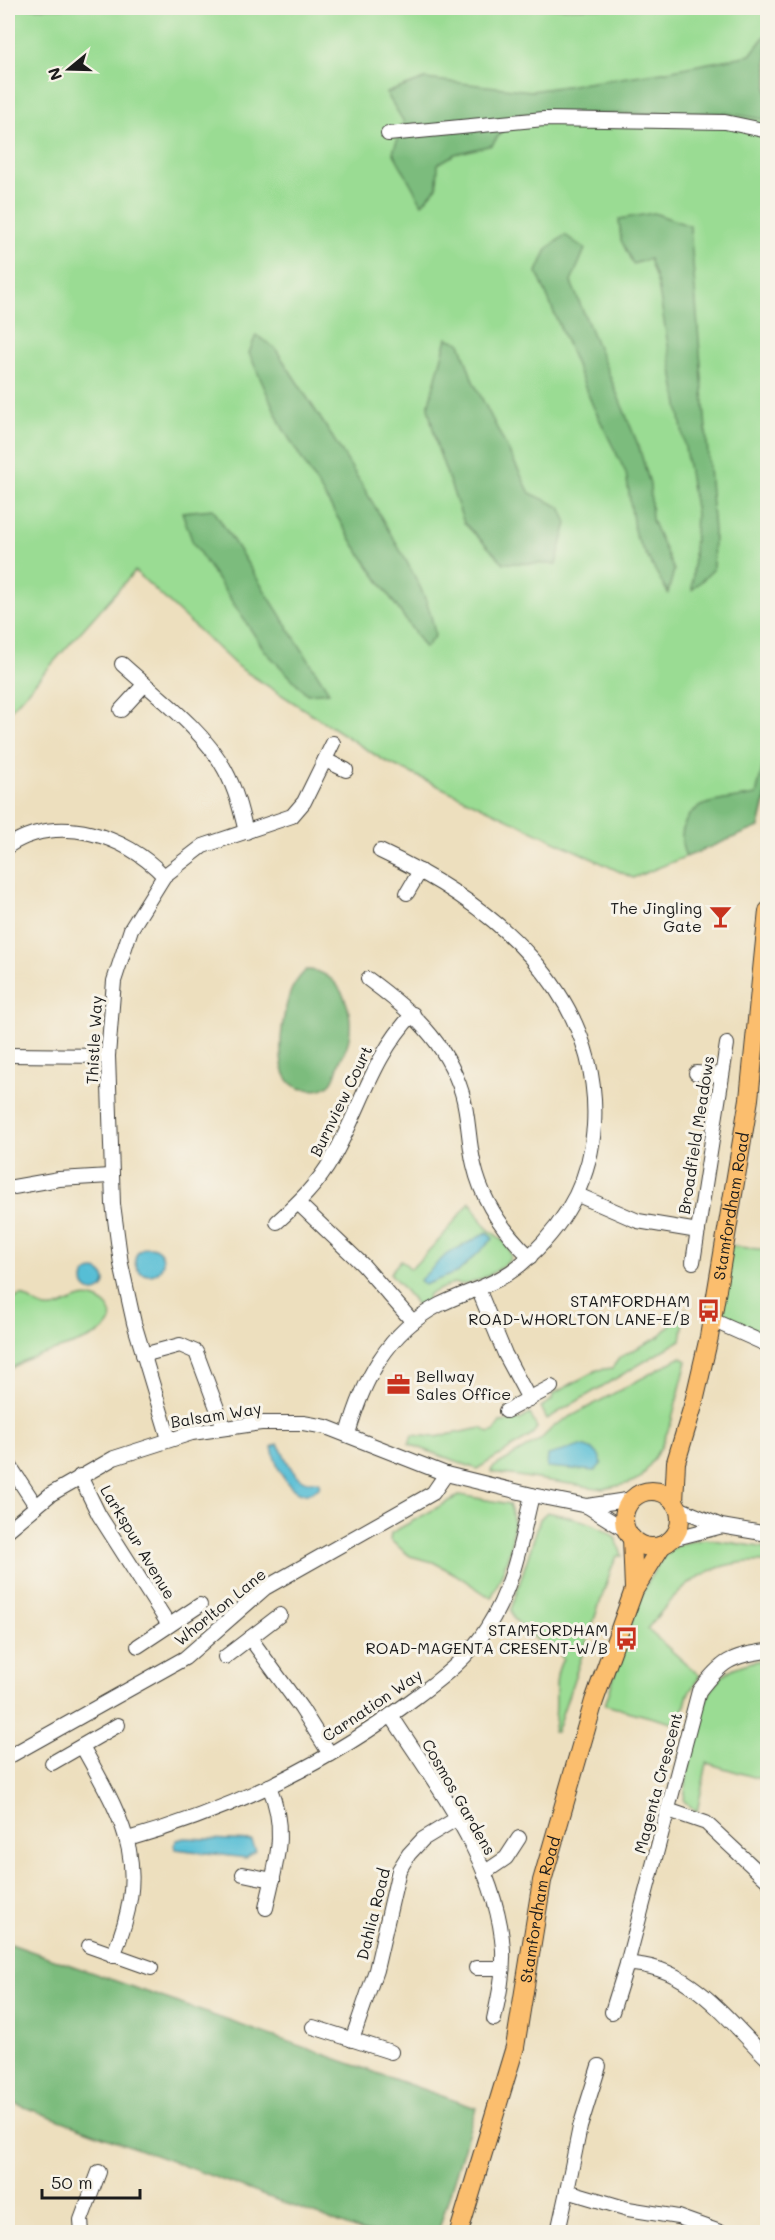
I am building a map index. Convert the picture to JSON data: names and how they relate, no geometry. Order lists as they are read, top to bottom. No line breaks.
{"streets":{"main road":["Stamfordham Road"],"street":["Thistle Way","Burnview Court","Broadfield Meadows","Balsam Way","Larkspur Avenue","Whorlton Lane","Carnation Way","Magenta Crescent","Cosmos Gardens","Dahlia Road"]},"crossings":[["Thistle Way","Balsam Way"],["Stamfordham Road","Balsam Way"],["Balsam Way","Larkspur Avenue"],["Balsam Way","Whorlton Lane"],["Balsam Way","Carnation Way"],["Carnation Way","Cosmos Gardens"],["Cosmos Gardens","Dahlia Road"]],"places":{"bar":["The Jingling Gate"],"bus stop":["STAMFORDHAM ROAD-WHORLTON LANE-E/B","STAMFORDHAM ROAD-MAGENTA CRESENT-W/B"],"office":["Bellway Sales Office"]},"scale_bar":"50 m","north":"left"}
